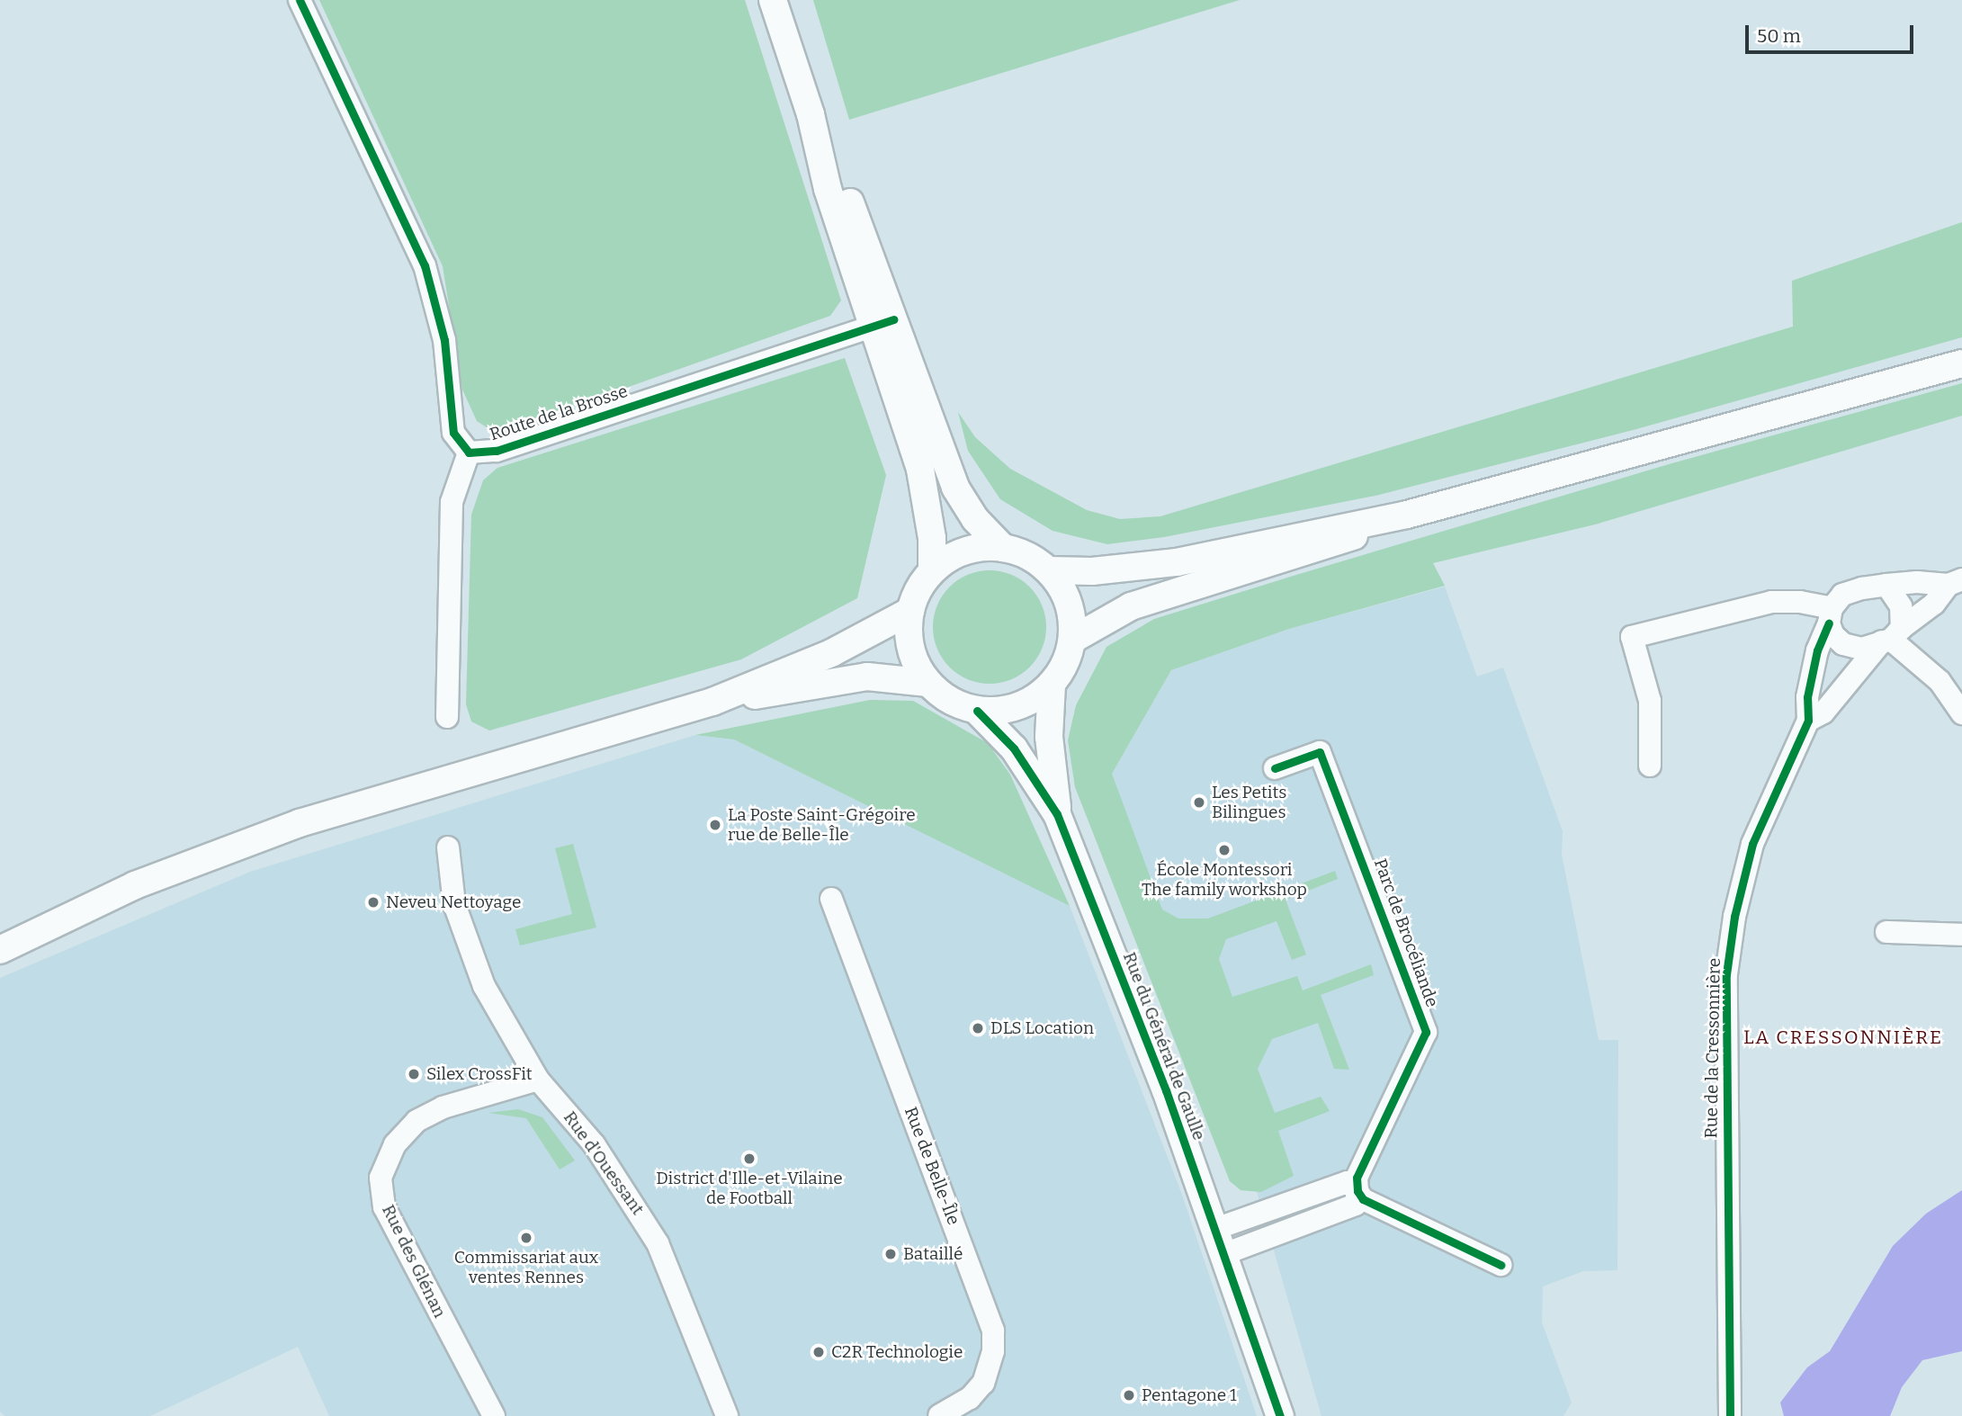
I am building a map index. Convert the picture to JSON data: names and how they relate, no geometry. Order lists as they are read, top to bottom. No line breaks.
{"streets":{"main road":["Rue du Général de Gaulle"],"street":["Route de la Brosse","Parc de Brocéliande","Rue de la Cressonnière","Rue d'Ouessant","Rue de Belle-Île","Rue des Glénan"]},"crossings":[["Rue d'Ouessant","Rue des Glénan"]],"districts":["LA CRESSONNIÈRE"],"places":["Les Petits Bilingues","La Poste Saint-Grégoire rue de Belle-Île","École Montessori The family workshop","Neveu Nettoyage","DLS Location","Silex CrossFit","District d'Ille-et-Vilaine de Football","Commissariat aux ventes Rennes","Bataillé","C2R Technologie","Pentagone 1"],"scale_bar":"50 m"}
